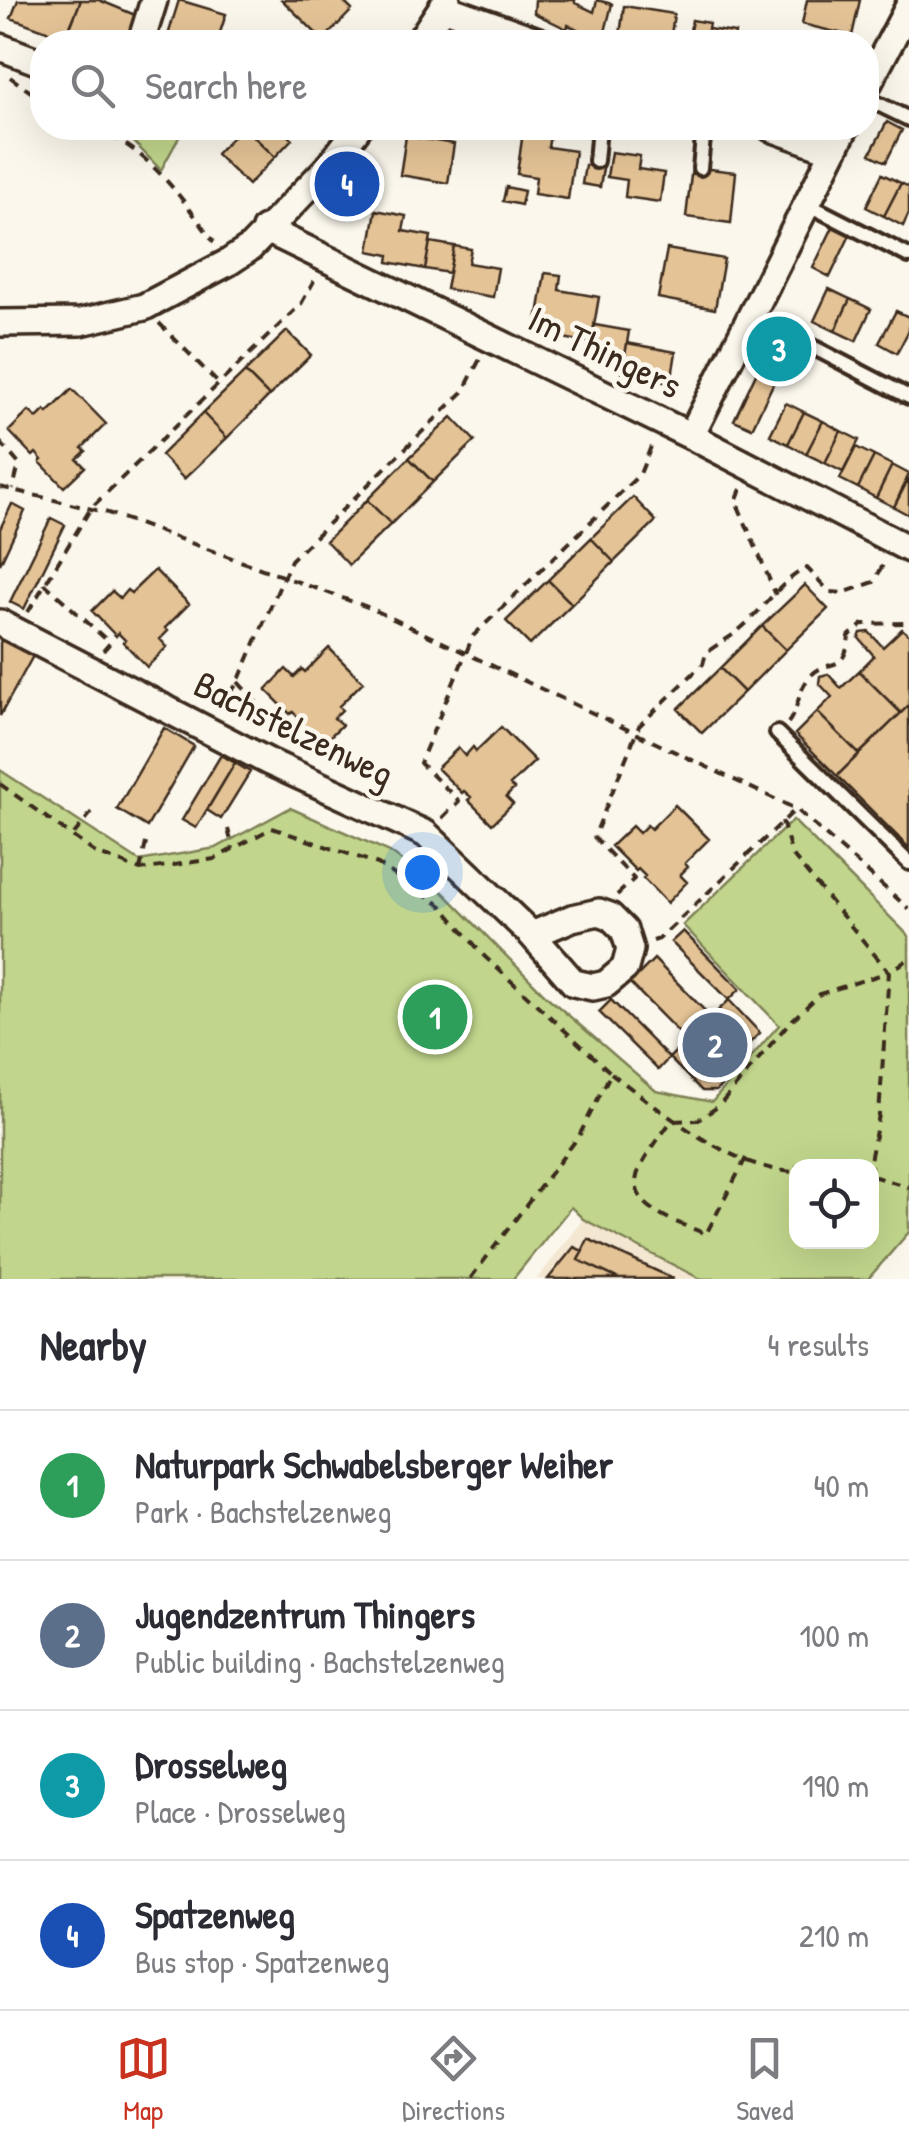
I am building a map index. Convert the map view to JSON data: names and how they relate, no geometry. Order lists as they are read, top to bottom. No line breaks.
{"streets":{"street":["Im Thingers","Bachstelzenweg"]},"page":{"search":"Search here","pins":["4","3","1","2"],"heading":["Nearby","4 results"],"list":[{"mark":"1","name":"Naturpark Schwabelsberger Weiher","note":"Park · Bachstelzenweg","value":"40 m"},{"mark":"2","name":"Jugendzentrum Thingers","note":"Public building · Bachstelzenweg","value":"100 m"},{"mark":"3","name":"Drosselweg","note":"Place · Drosselweg","value":"190 m"},{"mark":"4","name":"Spatzenweg","note":"Bus stop · Spatzenweg","value":"210 m"}],"nav":["Map","Directions","Saved"]}}
